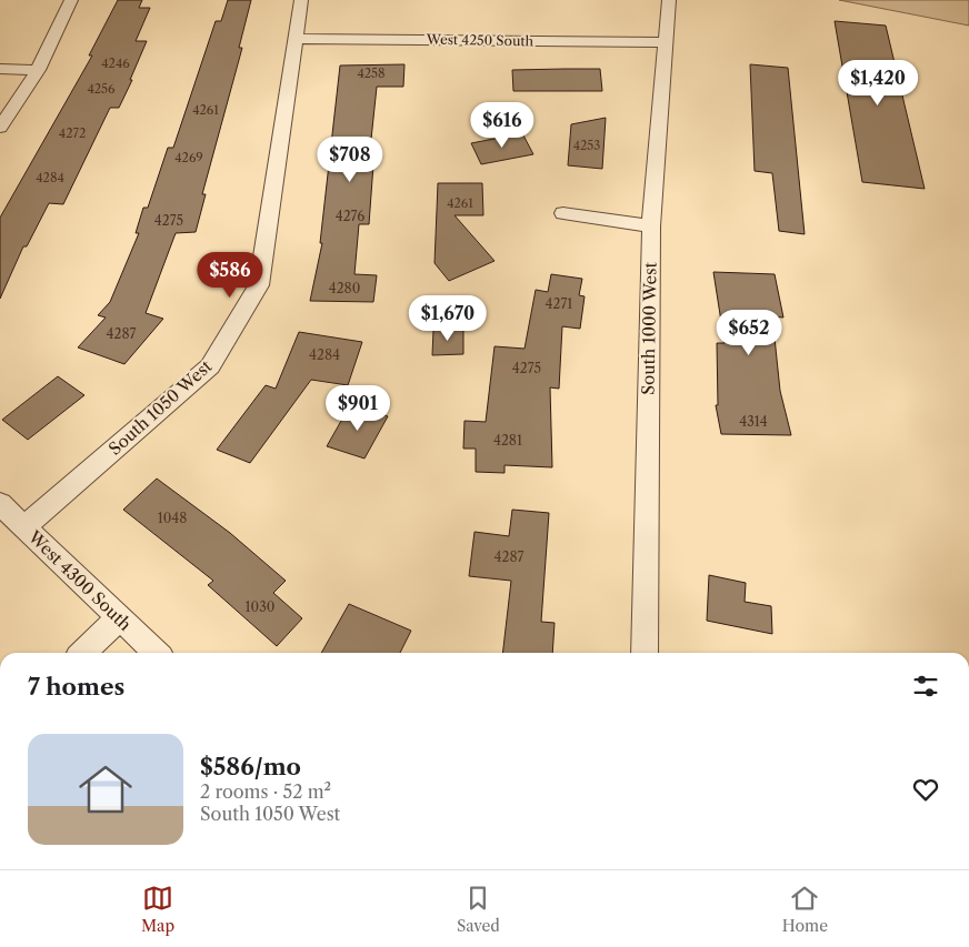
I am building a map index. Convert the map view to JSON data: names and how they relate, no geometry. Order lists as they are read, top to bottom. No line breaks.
{"streets":{"street":["West 4250 South","South 1000 West","South 1050 West","West 4300 South"]},"crossings":[["West 4250 South","South 1000 West"],["West 4250 South","South 1050 West"],["South 1050 West","West 4300 South"]],"house_numbers":["4246","4258","4256","4261","4272","4253","4269","4284","4261","4276","4275","4280","4271","4287","4284","4275","4314","4281","1048","4287","1030"],"page":{"price":["$1,420","$616","$708","$586","$1,670","$652","$901"],"heading":"7 homes","list":[{"name":"$586/mo","note":"2 rooms · 52 m² · South 1050 West"}],"tabs":["Map","Saved","Home"]}}
